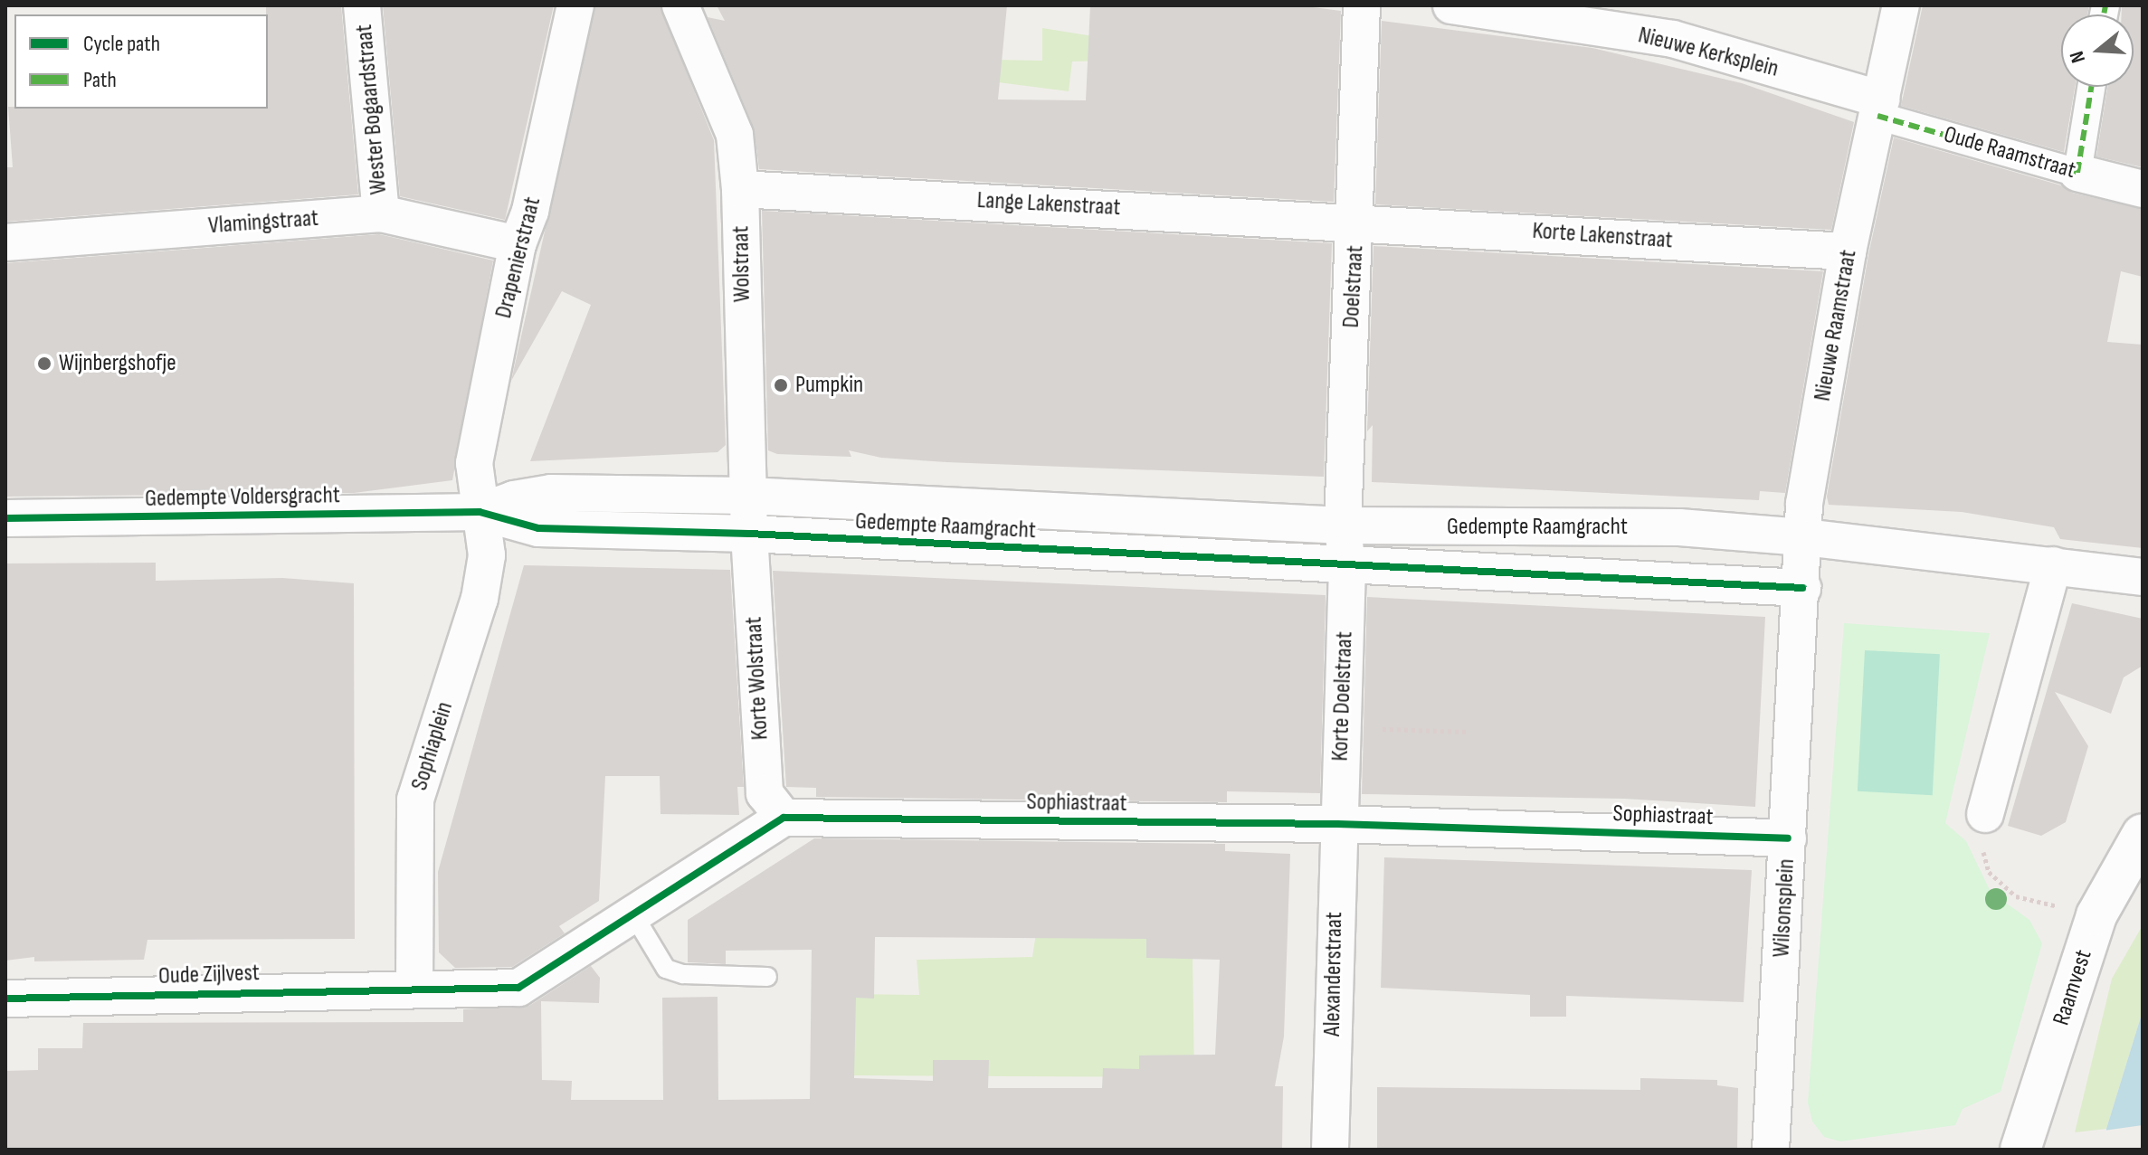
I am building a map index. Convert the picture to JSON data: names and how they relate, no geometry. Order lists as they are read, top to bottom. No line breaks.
{"streets":{"street":["Nieuwe Kerksplein","Wester Bogaardstraat","Oude Raamstraat","Lange Lakenstraat","Vlamingstraat","Korte Lakenstraat","Drapenierstraat","Wolstraat","Doelstraat","Nieuwe Raamstraat","Gedempte Voldersgracht","Gedempte Raamgracht","Korte Wolstraat","Korte Doelstraat","Sophiaplein","Sophiastraat","Wilsonsplein","Alexanderstraat","Oude Zijlvest","Raamvest"]},"crossings":[["Nieuwe Kerksplein","Oude Raamstraat"],["Nieuwe Kerksplein","Nieuwe Raamstraat"],["Wester Bogaardstraat","Vlamingstraat"],["Oude Raamstraat","Nieuwe Raamstraat"],["Lange Lakenstraat","Korte Lakenstraat"],["Lange Lakenstraat","Wolstraat"],["Lange Lakenstraat","Doelstraat"],["Vlamingstraat","Drapenierstraat"],["Korte Lakenstraat","Doelstraat"],["Korte Lakenstraat","Nieuwe Raamstraat"],["Drapenierstraat","Gedempte Voldersgracht"],["Drapenierstraat","Gedempte Raamgracht"],["Drapenierstraat","Sophiaplein"],["Wolstraat","Gedempte Raamgracht"],["Wolstraat","Korte Wolstraat"],["Doelstraat","Gedempte Raamgracht"],["Doelstraat","Korte Doelstraat"],["Nieuwe Raamstraat","Gedempte Raamgracht"],["Nieuwe Raamstraat","Wilsonsplein"],["Gedempte Voldersgracht","Gedempte Raamgracht"],["Gedempte Voldersgracht","Sophiaplein"],["Gedempte Raamgracht","Korte Wolstraat"],["Gedempte Raamgracht","Korte Doelstraat"],["Gedempte Raamgracht","Sophiaplein"],["Gedempte Raamgracht","Wilsonsplein"],["Korte Wolstraat","Sophiastraat"],["Korte Doelstraat","Sophiastraat"],["Korte Doelstraat","Alexanderstraat"],["Sophiaplein","Oude Zijlvest"],["Sophiastraat","Wilsonsplein"],["Sophiastraat","Alexanderstraat"]],"places":["Wijnbergshofje","Pumpkin"],"legend":["Cycle path","Path"],"north":"left"}
